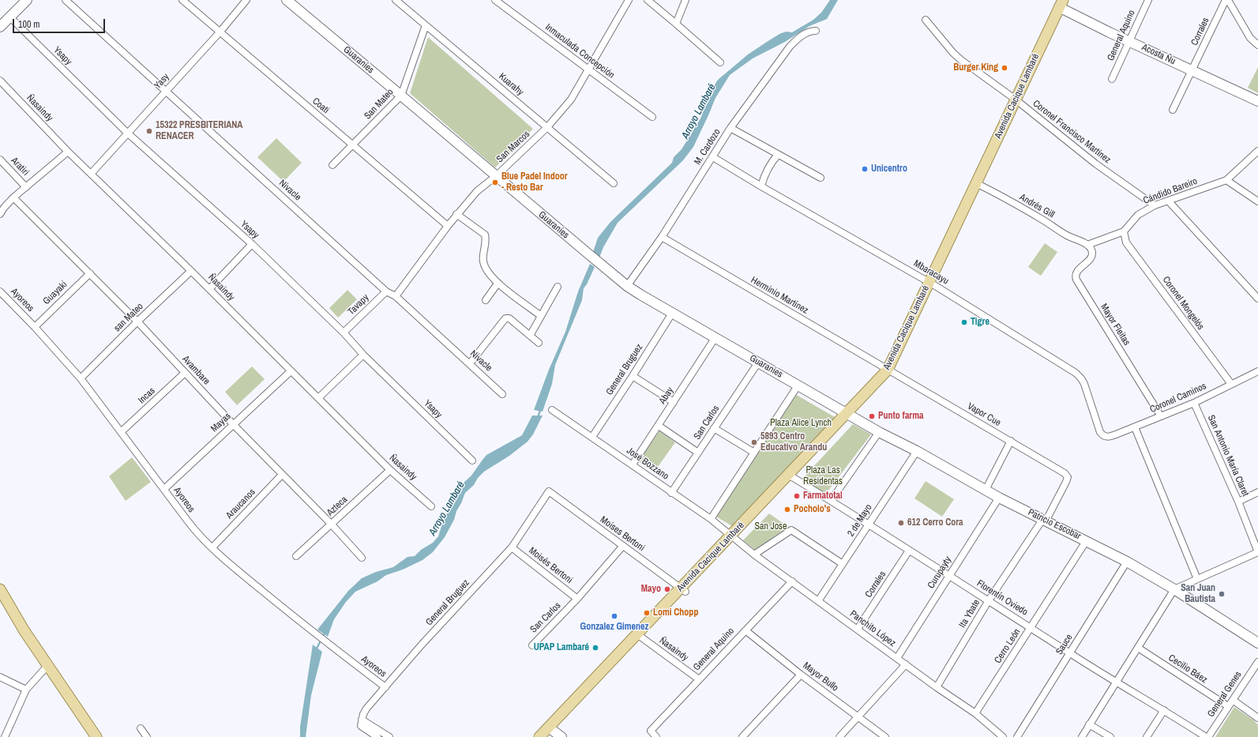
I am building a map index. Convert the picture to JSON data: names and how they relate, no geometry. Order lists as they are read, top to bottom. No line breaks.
{"streets":{"main road":["Avenida Cacique Lambaré"],"street":["Corrales","General Aquino","Inmaculada Concepción","Acosta Ñu","Ysapy","Guaraníes","Yasy","Kuarahy","San Mateo","Coati","Ñasaindy","Coronel Francisco Martínez","San Marcos","M. Cardozo","Aratiri","Nivacle","Cándido Bareiro","Andrés Gill","Mbaracayu","Guayaki","Herminio Martínez","Ayoreos","Coronel Mongelós","Tavapy","san Mateo","Mayor Fleitas","General Bruguez","Avambare","Incas","Abay","Coronel Caminos","Vapor Cue","Mayas","San Carlos","San Antonio María Claret","José Bozzano","Araucanos","Azteca","2 de Mayo","Patricio Escobar","Moises Bertoni","Moisés Bertoni","Curupayty","Florentín Oviedo","Ita Ybate","Panchito López","Sauce","Cerro León","Cecilio Báez","Mayor Bullo","General Genes"]},"crossings":[["Corrales","Acosta Ñu"],["Corrales","Florentín Oviedo"],["Corrales","Panchito López"],["General Aquino","Acosta Ñu"],["General Aquino","Ñasaindy"],["General Aquino","Panchito López"],["General Aquino","Mayor Bullo"],["Inmaculada Concepción","San Marcos"],["Acosta Ñu","Avenida Cacique Lambaré"],["Ysapy","Yasy"],["Ysapy","Tavapy"],["Guaraníes","Avenida Cacique Lambaré"],["Guaraníes","San Mateo"],["Guaraníes","San Marcos"],["Guaraníes","M. Cardozo"],["Guaraníes","General Bruguez"],["Guaraníes","Abay"],["Guaraníes","San Carlos"],["Guaraníes","Patricio Escobar"],["Yasy","Coati"],["Yasy","Ñasaindy"],["Yasy","Nivacle"],["Kuarahy","San Mateo"],["Kuarahy","San Marcos"],["Avenida Cacique Lambaré","Ñasaindy"],["Avenida Cacique Lambaré","Coronel Francisco Martínez"],["Avenida Cacique Lambaré","Andrés Gill"],["Avenida Cacique Lambaré","Mbaracayu"],["Avenida Cacique Lambaré","Herminio Martínez"],["Avenida Cacique Lambaré","Vapor Cue"],["Avenida Cacique Lambaré","José Bozzano"],["Avenida Cacique Lambaré","Patricio Escobar"],["Avenida Cacique Lambaré","Moises Bertoni"],["Avenida Cacique Lambaré","Florentín Oviedo"],["Avenida Cacique Lambaré","Panchito López"],["San Mateo","Coati"],["Coati","San Marcos"],["Ñasaindy","san Mateo"],["Ñasaindy","Mayas"],["Ñasaindy","Azteca"],["Coronel Francisco Martínez","Cándido Bareiro"],["San Marcos","Nivacle"],["M. Cardozo","Mbaracayu"],["M. Cardozo","Herminio Martínez"],["Nivacle","Tavapy"],["Cándido Bareiro","Andrés Gill"],["Cándido Bareiro","Coronel Mongelós"],["Cándido Bareiro","Mayor Fleitas"],["Andrés Gill","Mayor Fleitas"],["Mbaracayu","Coronel Caminos"],["Guayaki","Ayoreos"],["Guayaki","Avambare"],["Herminio Martínez","Vapor Cue"],["Ayoreos","san Mateo"],["Ayoreos","General Bruguez"],["Ayoreos","Incas"],["Ayoreos","Mayas"],["Ayoreos","Araucanos"],["Coronel Mongelós","Coronel Caminos"],["san Mateo","Avambare"],["Mayor Fleitas","Coronel Caminos"],["General Bruguez","José Bozzano"],["General Bruguez","Moises Bertoni"],["General Bruguez","Moisés Bertoni"],["Avambare","Incas"],["Avambare","Mayas"],["Avambare","Araucanos"],["Avambare","Azteca"],["Abay","José Bozzano"],["Coronel Caminos","San Antonio María Claret"],["Vapor Cue","Ita Ybate"],["San Carlos","José Bozzano"],["San Carlos","Moises Bertoni"],["San Carlos","Moisés Bertoni"],["José Bozzano","Panchito López"],["2 de Mayo","Patricio Escobar"],["2 de Mayo","Florentín Oviedo"],["2 de Mayo","Panchito López"],["Patricio Escobar","Curupayty"],["Patricio Escobar","Ita Ybate"],["Patricio Escobar","Sauce"],["Patricio Escobar","Cerro León"],["Curupayty","Florentín Oviedo"],["Curupayty","Panchito López"],["Florentín Oviedo","Ita Ybate"],["Florentín Oviedo","Sauce"],["Florentín Oviedo","Cerro León"],["Ita Ybate","Panchito López"],["Panchito López","Cerro León"],["Cecilio Báez","General Genes"]],"water":["Arroyo Lambaré"],"parks":["Plaza Alice Lynch","Plaza Las Residentas","San Jose"],"places":["Burger King","15322 PRESBITERIANA RENACER","Unicentro","Blue Padel Indoor - Resto Bar","Tigre","Punto farma","5893 Centro Educativo Arandu","Farmatotal","Pocholo's","612 Cerro Cora","Mayo","San Juan Bautista","Lomi Chopp","Gonzalez Gimenez","UPAP Lambaré"],"scale_bar":"100 m"}
